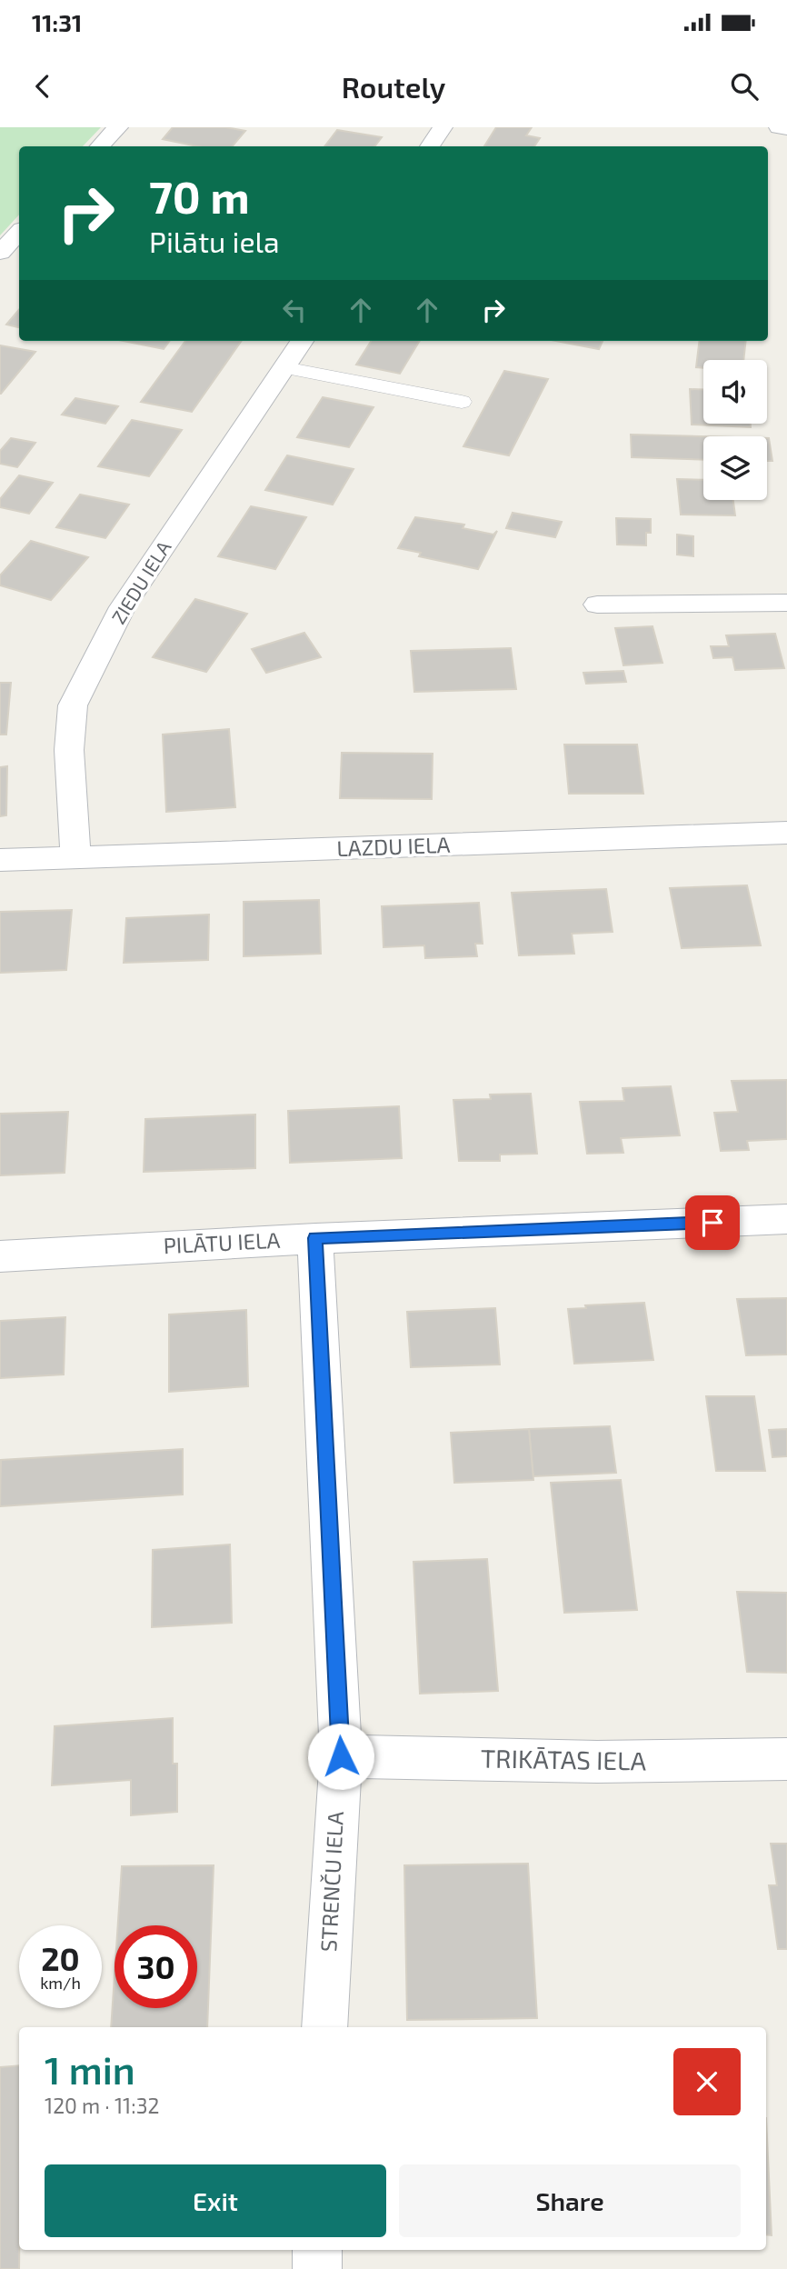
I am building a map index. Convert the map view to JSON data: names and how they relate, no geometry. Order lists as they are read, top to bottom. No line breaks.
{"streets":{"street":["ZIEDU IELA","LAZDU IELA","PILĀTU IELA","TRIKĀTAS IELA","STRENČU IELA"]},"crossings":[["ZIEDU IELA","LAZDU IELA"],["PILĀTU IELA","STRENČU IELA"],["TRIKĀTAS IELA","STRENČU IELA"]],"page":{"status":"11:31","header":"Routely","turn":["70 m","Pilātu iela"],"speed":"20 km/h","limit":"30","heading":["1 min","120 m · 11:32"],"buttons":["Exit","Share"]}}
